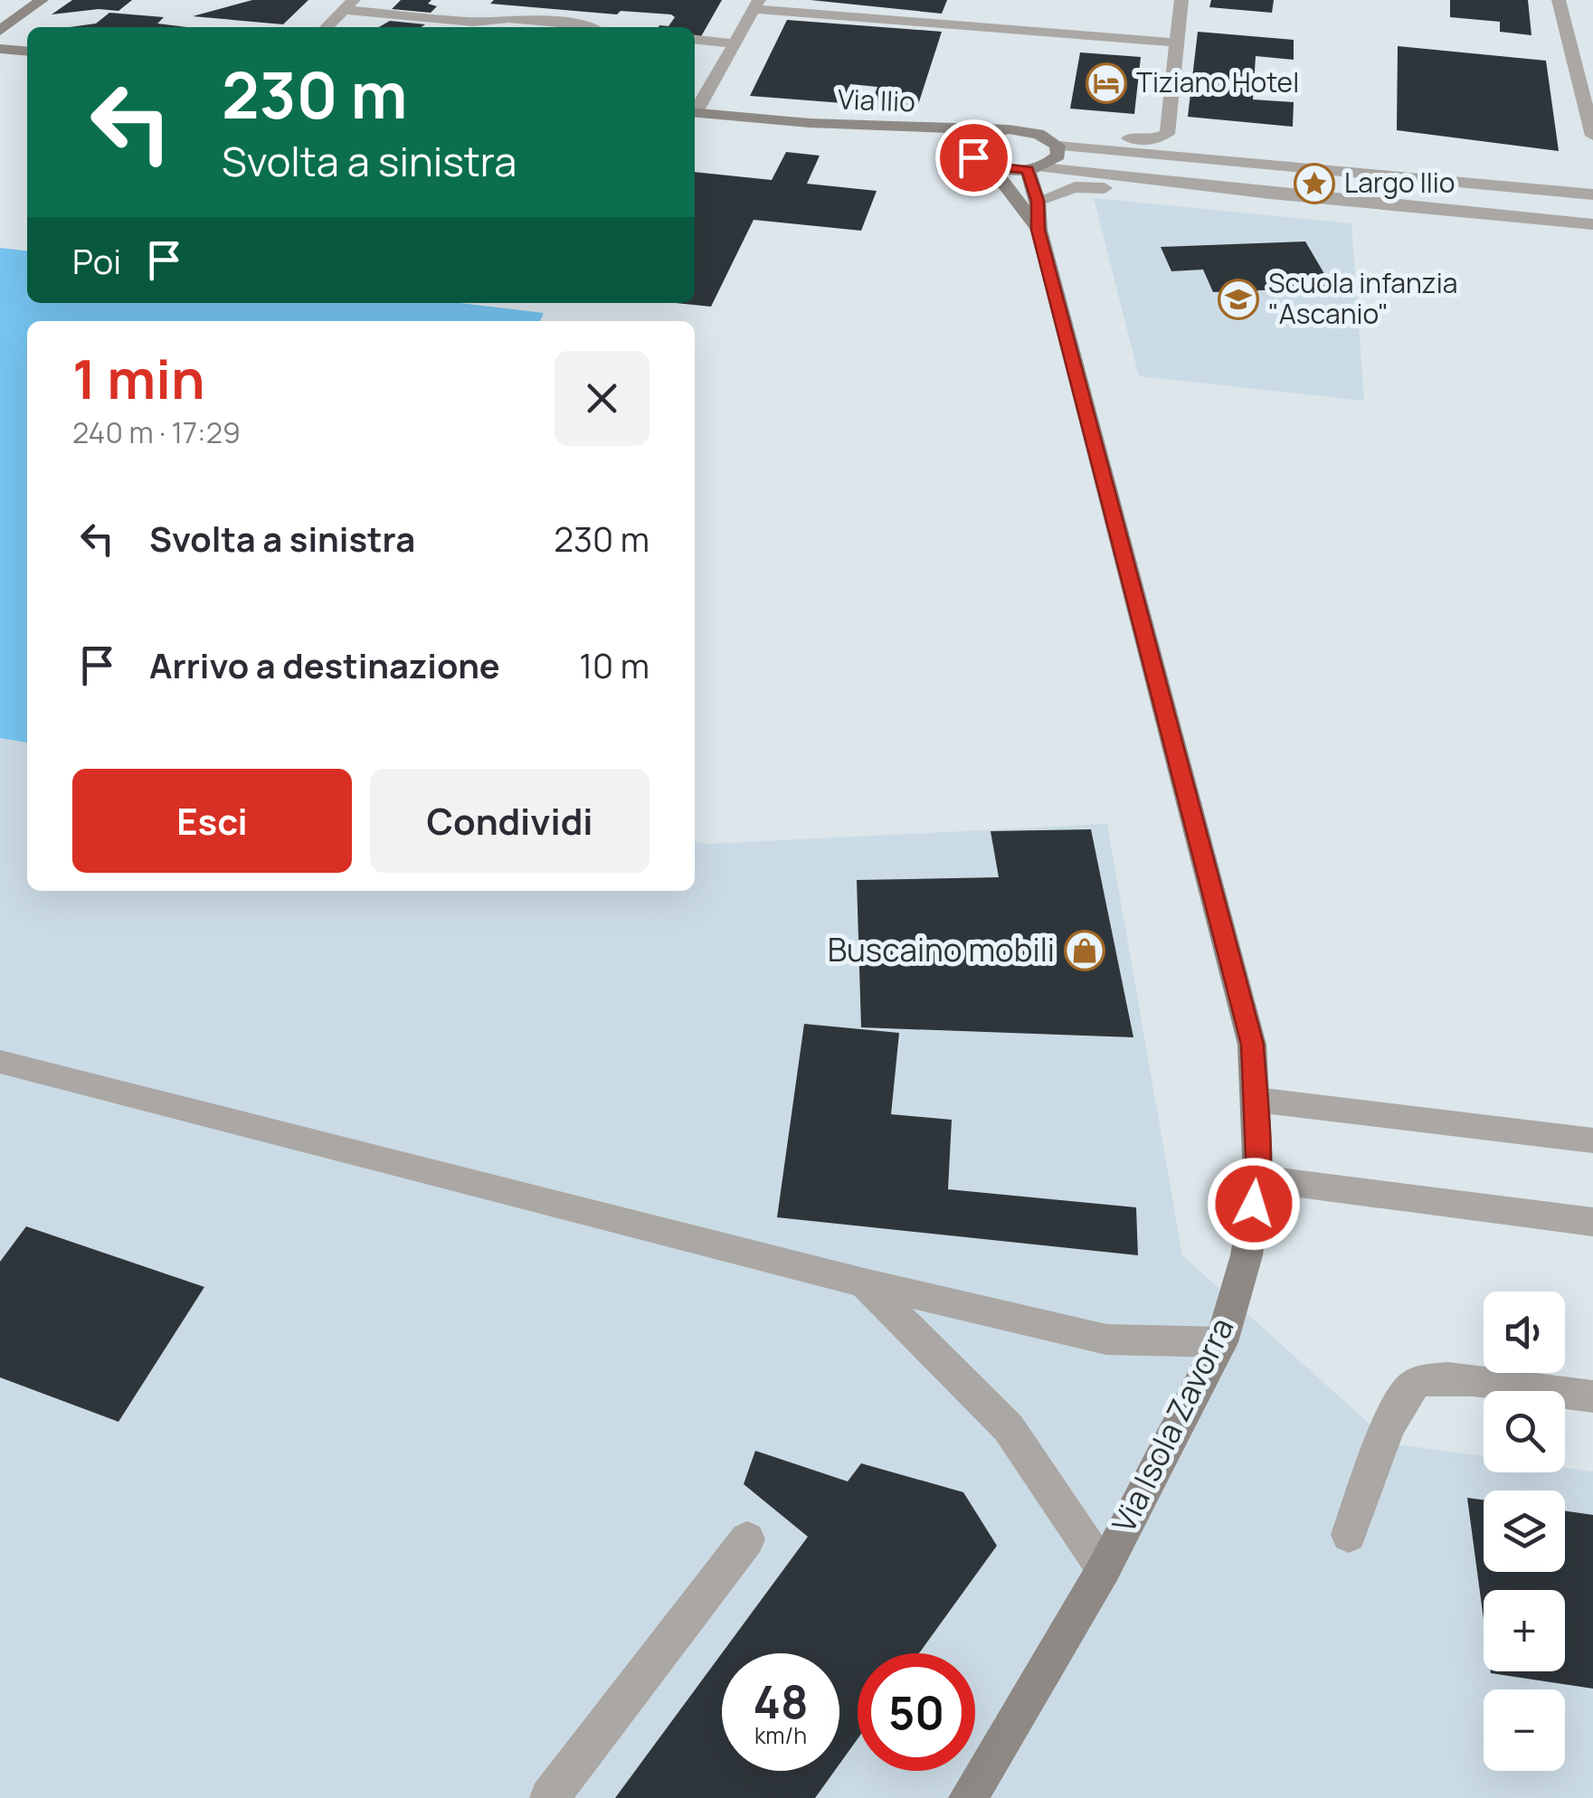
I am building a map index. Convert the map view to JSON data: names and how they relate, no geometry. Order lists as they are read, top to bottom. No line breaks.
{"streets":{"main road":["Via Ilio","Via Isola Zavorra"]},"places":{"hotel":["Tiziano Hotel"],"place":["Largo Ilio"],"school or university":["Scuola infanzia \"Ascanio\""],"shop":["Buscaino mobili"]},"page":{"turn":["230 m","Svolta a sinistra"],"then":"Poi","heading":["1 min","240 m · 17:29"],"list":[{"name":"Svolta a sinistra","value":"230 m"},{"name":"Arrivo a destinazione","value":"10 m"}],"buttons":["Esci","Condividi"],"map_buttons":["+","−"],"speed":"48 km/h","limit":"50"}}
